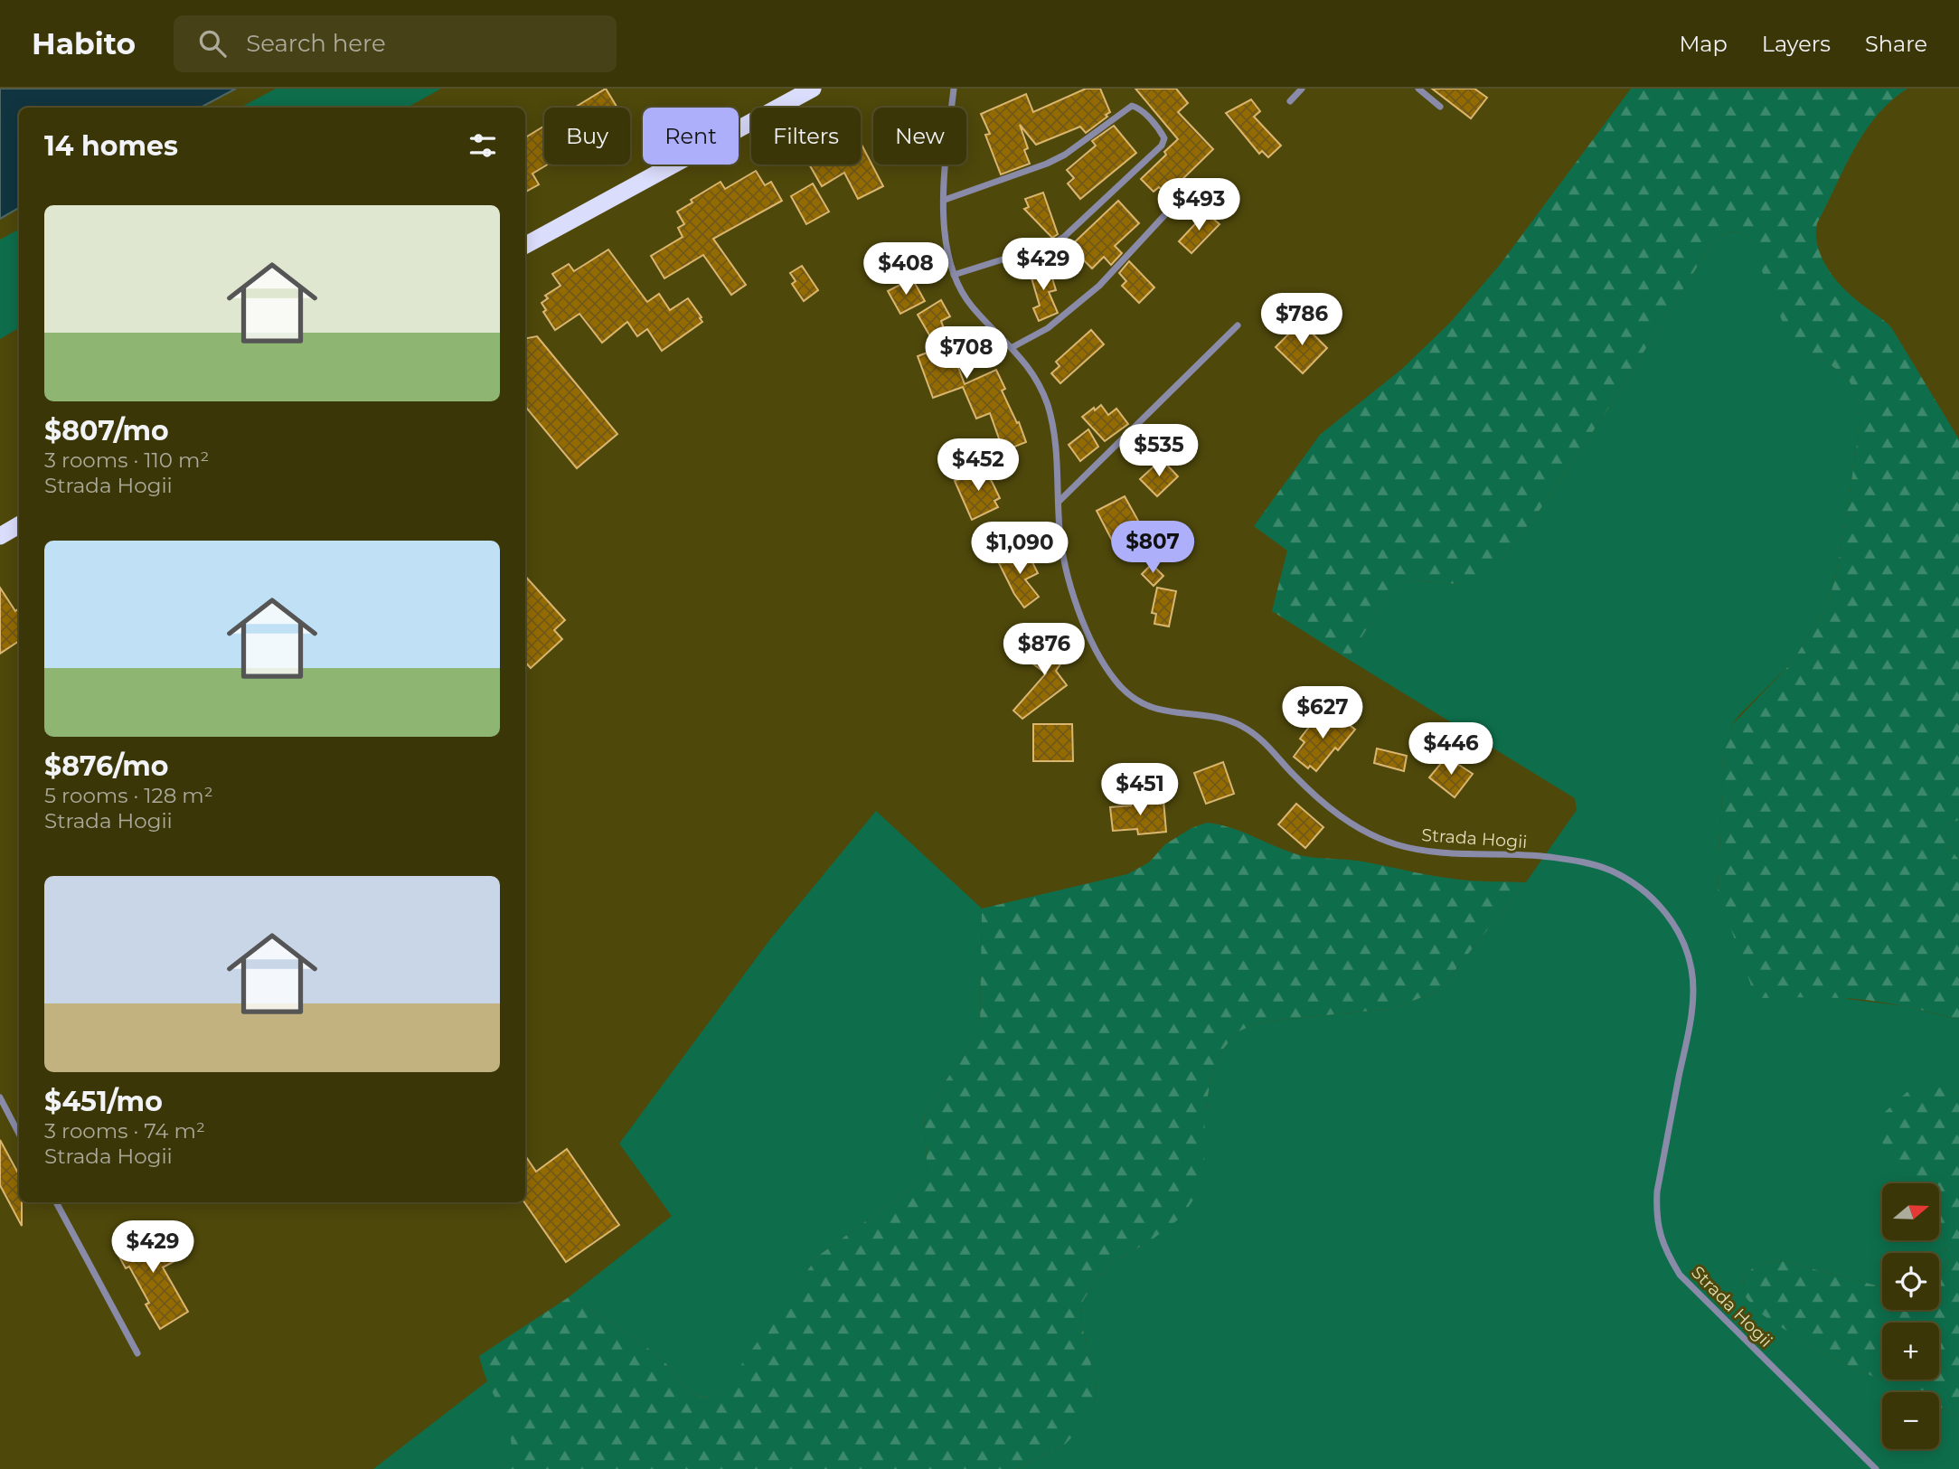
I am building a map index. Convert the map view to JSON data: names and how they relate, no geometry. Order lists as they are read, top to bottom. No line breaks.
{"streets":{"street":["Strada Hogii"]},"north":"right","page":{"header":"Habito","search":"Search here","nav":["Map","Layers","Share"],"chip":["Buy","Rent","Filters","New"],"heading":"14 homes","price":["$493","$429","$408","$786","$708","$535","$452","$807","$1,090","$876","$627","$446","$451","$429"],"list":[{"name":"$807/mo","note":"3 rooms · 110 m² · Strada Hogii"},{"name":"$876/mo","note":"5 rooms · 128 m² · Strada Hogii"},{"name":"$451/mo","note":"3 rooms · 74 m² · Strada Hogii"}],"map_buttons":["+","−"]}}
